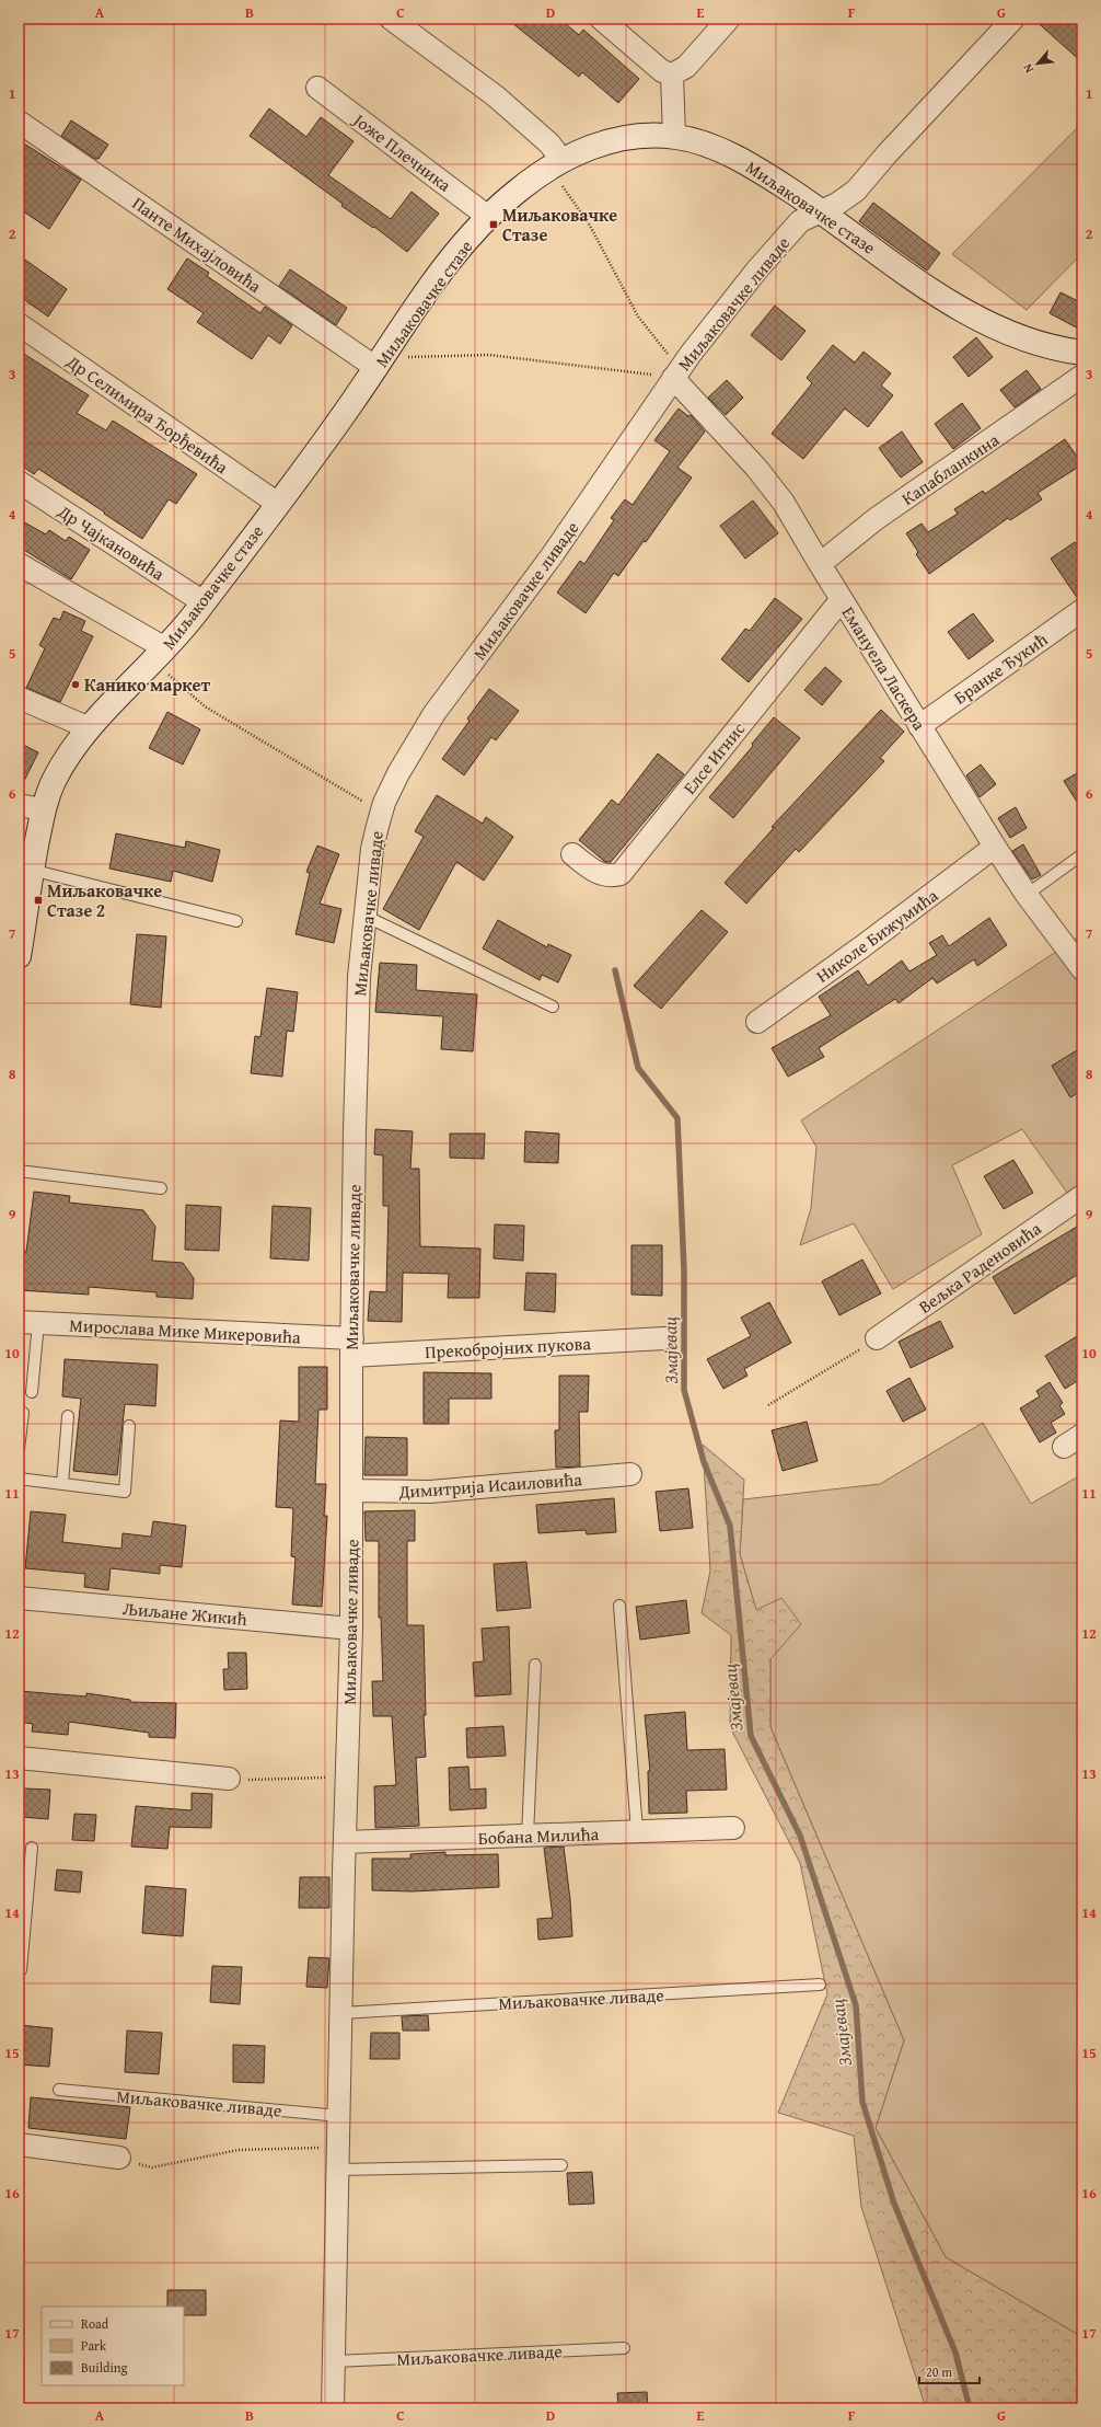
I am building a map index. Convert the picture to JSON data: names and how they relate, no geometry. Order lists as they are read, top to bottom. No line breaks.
{"streets":{"street":["Јоже Плечника","Миљаковачке стазе","Панте Михајловића","Миљаковачке ливаде","Др Селимира Ђорђевића","Капабланкина","Др Чајкановића","Емануела Ласкера","Бранке Ђукић","Елсе Игнис","Николе Бижумића","Вељка Раденовића","Мирослава Мике Микеровића","Прекобројних пукова","Димитрија Исаиловића","Љиљане Жикић","Бобана Милића"]},"crossings":[["Јоже Плечника","Миљаковачке стазе"],["Миљаковачке стазе","Панте Михајловића"],["Миљаковачке стазе","Миљаковачке ливаде"],["Миљаковачке стазе","Др Селимира Ђорђевића"],["Миљаковачке стазе","Др Чајкановића"],["Миљаковачке ливаде","Емануела Ласкера"],["Миљаковачке ливаде","Мирослава Мике Микеровића"],["Миљаковачке ливаде","Прекобројних пукова"],["Миљаковачке ливаде","Димитрија Исаиловића"],["Миљаковачке ливаде","Љиљане Жикић"],["Миљаковачке ливаде","Бобана Милића"],["Капабланкина","Емануела Ласкера"],["Емануела Ласкера","Бранке Ђукић"],["Емануела Ласкера","Елсе Игнис"],["Емануела Ласкера","Николе Бижумића"],["Мирослава Мике Микеровића","Прекобројних пукова"]],"water":["Змајевац"],"places":{"transit":["Миљаковачке Стазе","Миљаковачке Стазе 2"],"other":["Канико маркет"]},"legend":["Road","Park","Building"],"scale_bar":"20 m","north":"bottom left","grid":{"columns":["A","B","C","D","E","F","G"],"rows":["1","2","3","4","5","6","7","8","9","10","11","12","13","14","15","16","17"]}}
